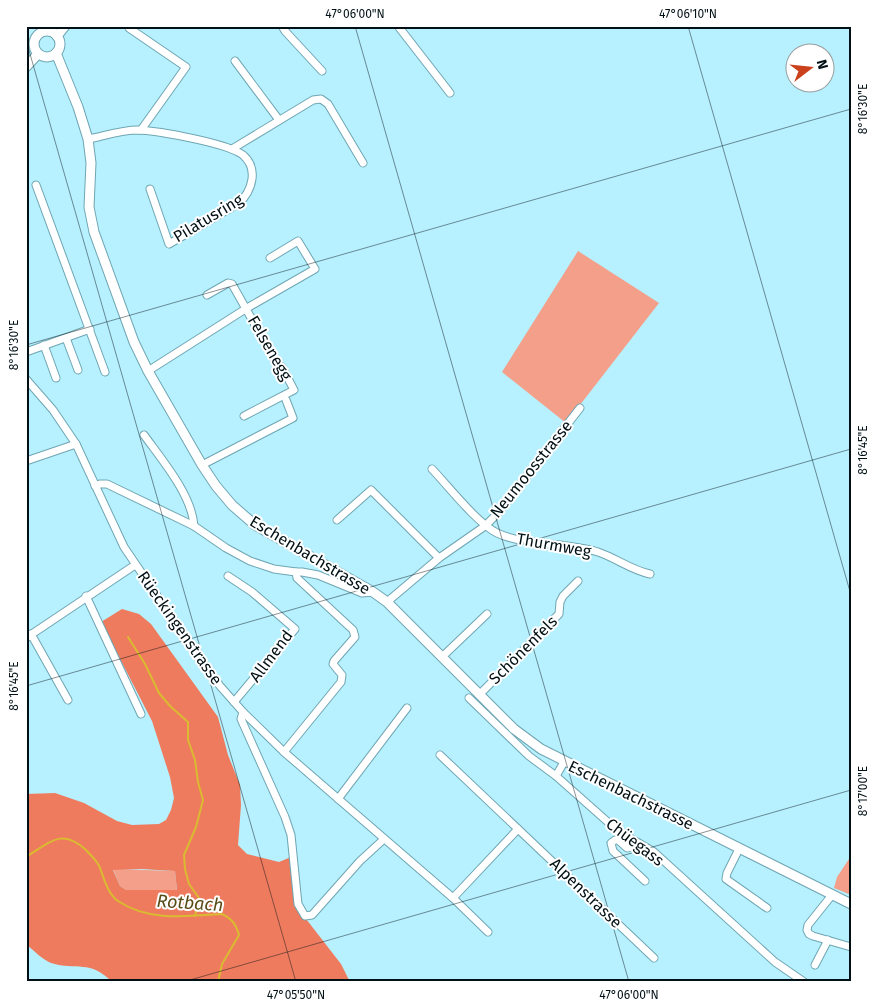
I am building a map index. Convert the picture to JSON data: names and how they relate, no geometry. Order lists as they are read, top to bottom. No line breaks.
{"streets":{"street":["Pilatusring","Felsenegg","Neumoosstrasse","Thurmweg","Eschenbachstrasse","Rüeckingenstrasse","Schönenfels","Allmend","Chüegass","Alpenstrasse"]},"crossings":[["Pilatusring","Eschenbachstrasse"],["Felsenegg","Eschenbachstrasse"],["Neumoosstrasse","Thurmweg"],["Neumoosstrasse","Eschenbachstrasse"],["Eschenbachstrasse","Schönenfels"],["Rüeckingenstrasse","Allmend"]],"water":["Rotbach"],"north":"right","coordinates":["47°06'00\"N","47°06'10\"N","8°16'30\"E","8°16'45\"E","8°17'00\"E","47°05'50\"N"]}
